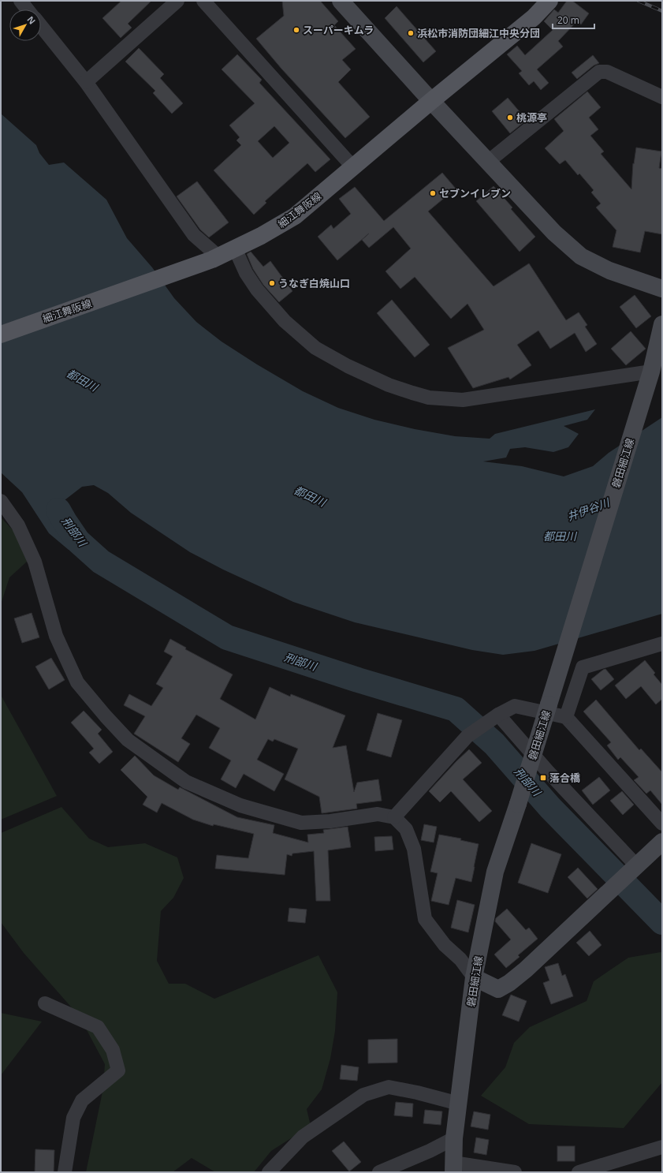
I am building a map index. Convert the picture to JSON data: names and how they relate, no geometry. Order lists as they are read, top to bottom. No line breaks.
{"streets":{"main road":["細江舞阪線","磐田細江線"]},"water":["都田川","井伊谷川","刑部川"],"places":{"other":["スーパーキムラ","浜松市消防団細江中央分団","桃源亭","セブンイレブン","うなぎ白焼山口"],"transit":["落合橋"]},"scale_bar":"20 m","north":"top right"}
